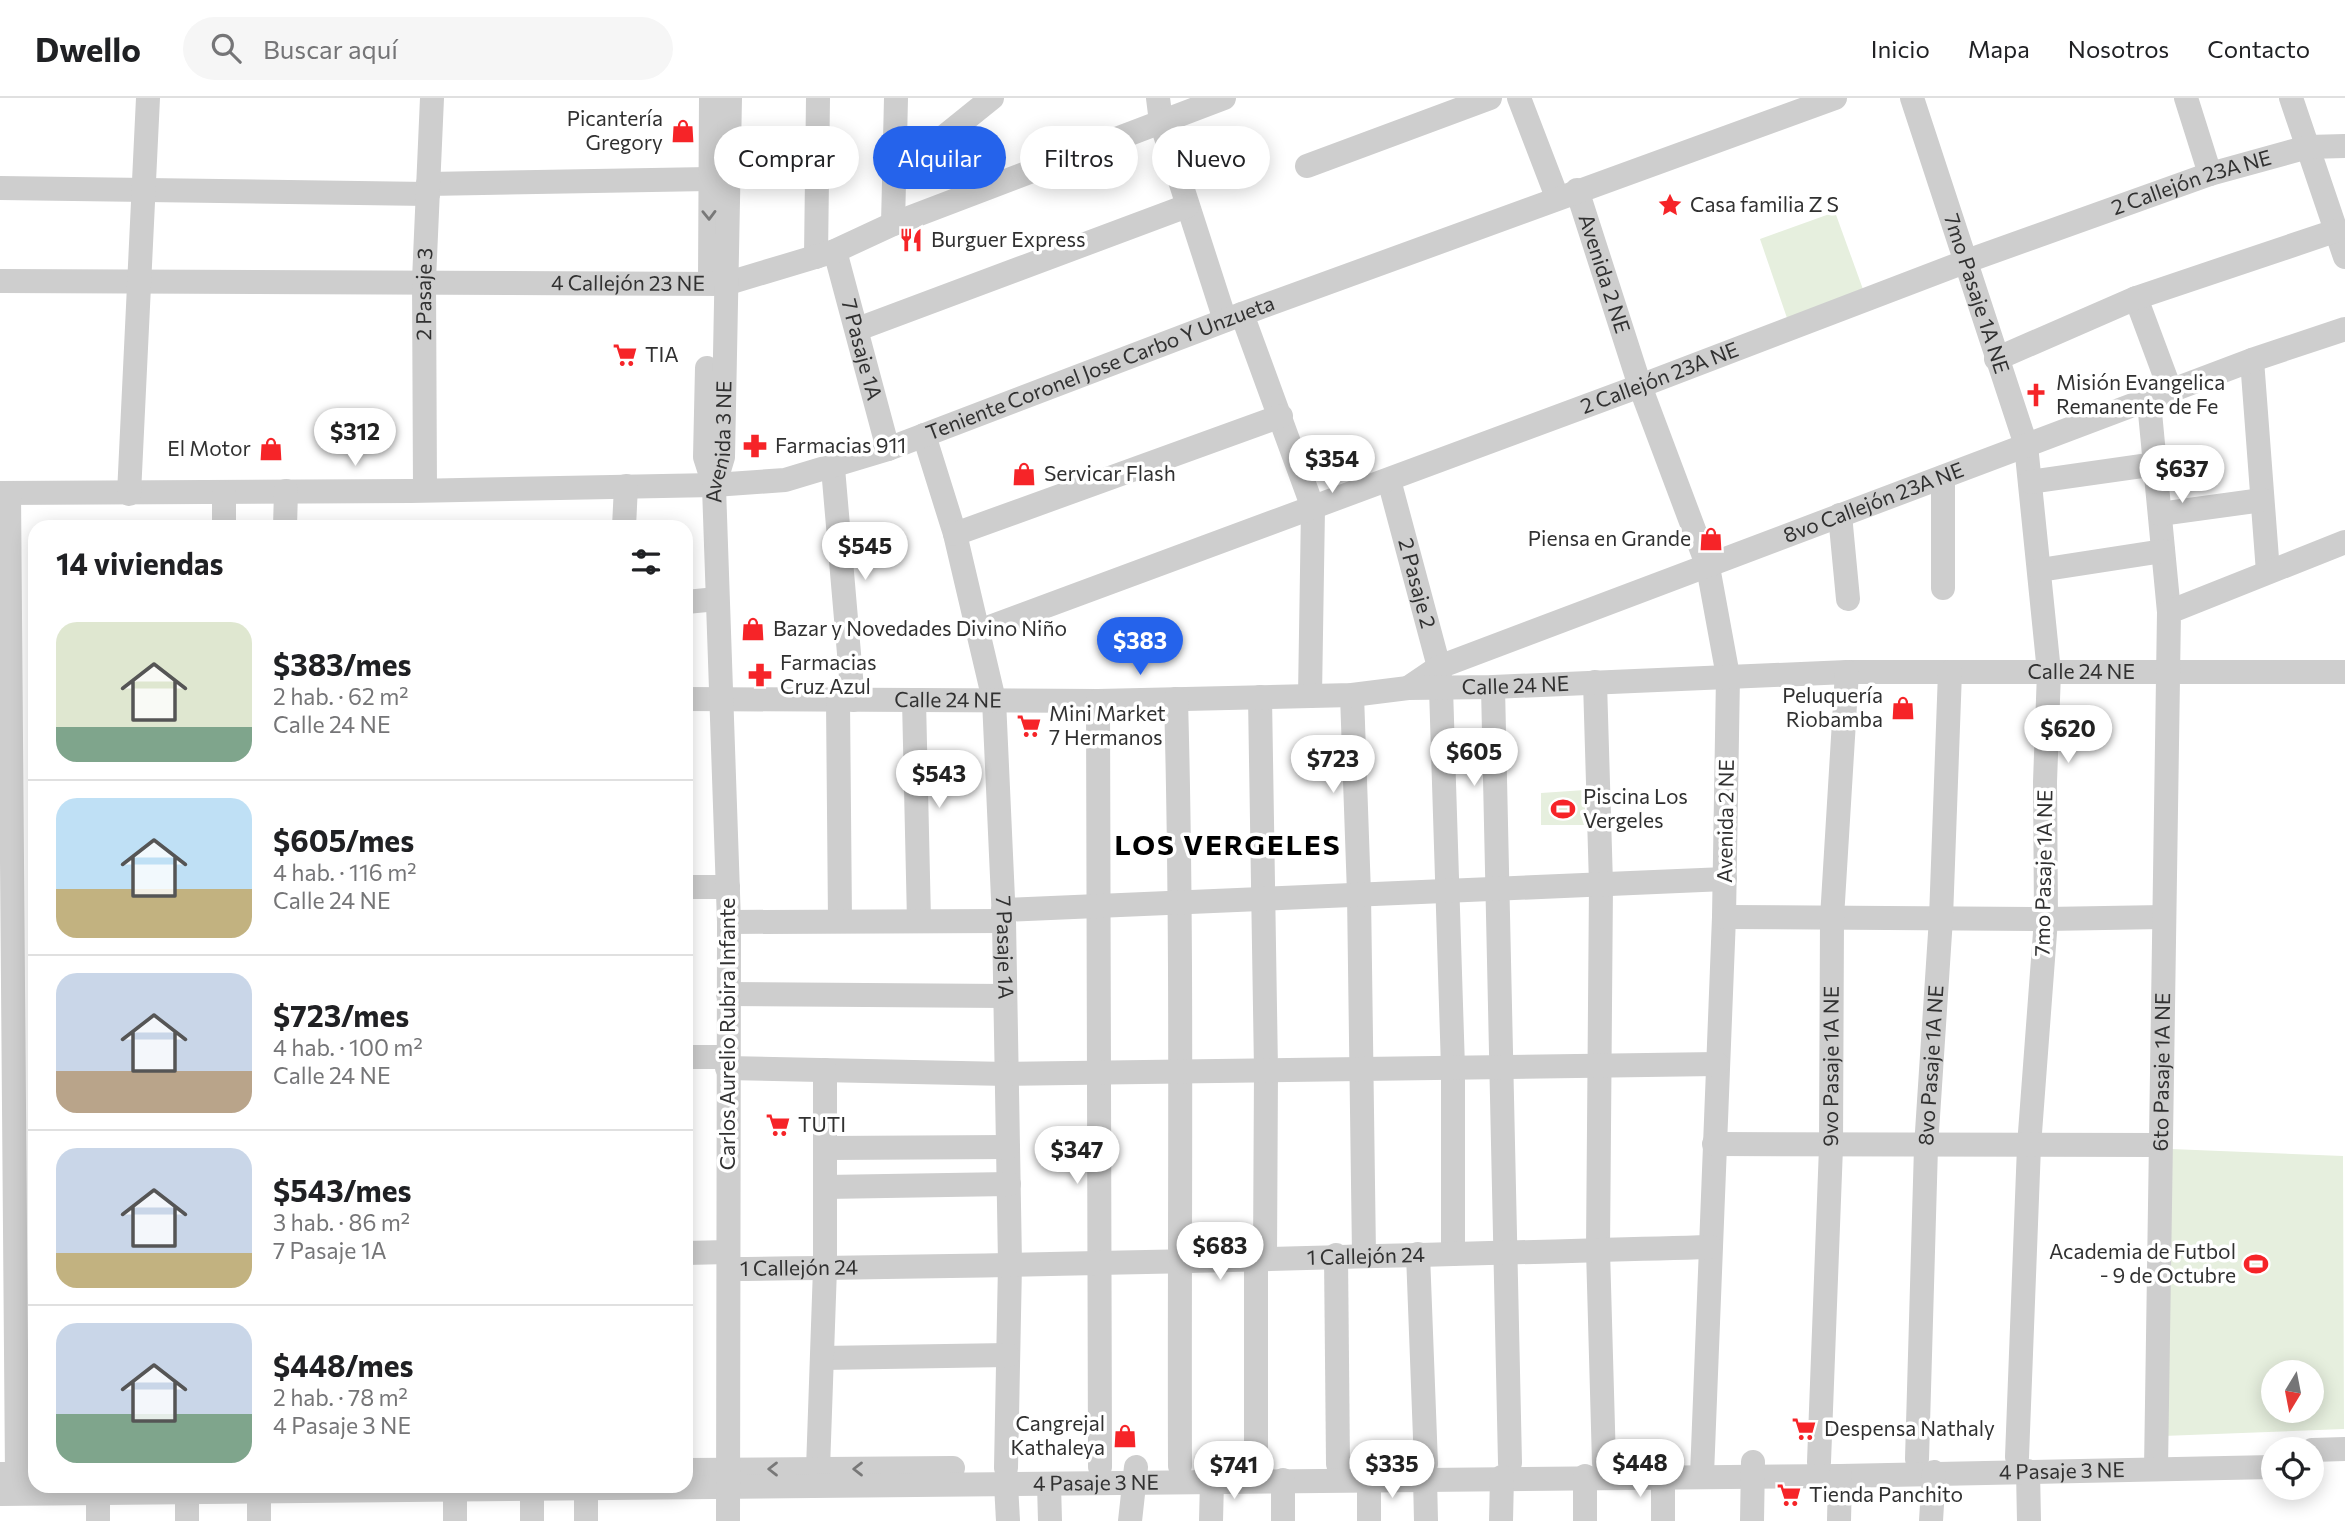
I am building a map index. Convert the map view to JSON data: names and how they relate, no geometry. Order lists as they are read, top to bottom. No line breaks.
{"streets":{"street":["2 Callejón 23A NE","Avenida 2 NE","4 Callejón 23 NE","2 Pasaje 3","7mo Pasaje 1A NE","7 Pasaje 1A","Teniente Coronel Jose Carbo Y Unzueta","Avenida 3 NE","8vo Callejón 23A NE","2 Pasaje 2","Calle 24 NE","Carlos Aurelio Rubira Infante","8vo Pasaje 1A NE","9vo Pasaje 1A NE","6to Pasaje 1A NE","1 Callejón 24","4 Pasaje 3 NE"]},"crossings":[["2 Callejón 23A NE","Avenida 2 NE"],["2 Callejón 23A NE","7mo Pasaje 1A NE"],["2 Callejón 23A NE","7 Pasaje 1A"],["2 Callejón 23A NE","2 Pasaje 2"],["Avenida 2 NE","Teniente Coronel Jose Carbo Y Unzueta"],["Avenida 2 NE","8vo Callejón 23A NE"],["Avenida 2 NE","Calle 24 NE"],["Avenida 2 NE","1 Callejón 24"],["Avenida 2 NE","4 Pasaje 3 NE"],["4 Callejón 23 NE","2 Pasaje 3"],["4 Callejón 23 NE","7 Pasaje 1A"],["4 Callejón 23 NE","Avenida 3 NE"],["2 Pasaje 3","Teniente Coronel Jose Carbo Y Unzueta"],["7mo Pasaje 1A NE","8vo Callejón 23A NE"],["7mo Pasaje 1A NE","Calle 24 NE"],["7mo Pasaje 1A NE","4 Pasaje 3 NE"],["7 Pasaje 1A","Teniente Coronel Jose Carbo Y Unzueta"],["7 Pasaje 1A","Calle 24 NE"],["7 Pasaje 1A","1 Callejón 24"],["7 Pasaje 1A","4 Pasaje 3 NE"],["Teniente Coronel Jose Carbo Y Unzueta","Avenida 3 NE"],["Avenida 3 NE","Carlos Aurelio Rubira Infante"],["8vo Callejón 23A NE","2 Pasaje 2"],["8vo Callejón 23A NE","Calle 24 NE"],["8vo Callejón 23A NE","6to Pasaje 1A NE"],["2 Pasaje 2","Calle 24 NE"],["2 Pasaje 2","1 Callejón 24"],["Calle 24 NE","Carlos Aurelio Rubira Infante"],["Calle 24 NE","8vo Pasaje 1A NE"],["Calle 24 NE","9vo Pasaje 1A NE"],["Calle 24 NE","6to Pasaje 1A NE"],["Carlos Aurelio Rubira Infante","1 Callejón 24"],["Carlos Aurelio Rubira Infante","4 Pasaje 3 NE"],["8vo Pasaje 1A NE","4 Pasaje 3 NE"],["9vo Pasaje 1A NE","4 Pasaje 3 NE"],["6to Pasaje 1A NE","4 Pasaje 3 NE"]],"districts":["LOS VERGELES"],"places":{"shop":["Picantería Gregory","El Motor","Servicar Flash","Piensa en Grande","Bazar y Novedades Divino Niño","Peluquería Riobamba","Cangrejal Kathaleya"],"place":["Casa familia Z S"],"restaurant":["Burguer Express"],"supermarket":["TIA","Mini Market 7 Hermanos","TUTI","Despensa Nathaly","Tienda Panchito"],"church":["Misión Evangelica Remanente de Fe"],"pharmacy":["Farmacias 911","Farmacias Cruz Azul"],"sports":["Piscina Los Vergeles","Academia de Futbol - 9 de Octubre"]},"north":"bottom","page":{"header":"Dwello","search":"Buscar aquí","nav":["Inicio","Mapa","Nosotros","Contacto"],"chip":["Comprar","Alquilar","Filtros","Nuevo"],"price":["$312","$354","$637","$545","$383","$620","$605","$723","$543","$347","$683","$448","$335","$741"],"heading":"14 viviendas","list":[{"name":"$383/mes","note":"2 hab. · 62 m² · Calle 24 NE"},{"name":"$605/mes","note":"4 hab. · 116 m² · Calle 24 NE"},{"name":"$723/mes","note":"4 hab. · 100 m² · Calle 24 NE"},{"name":"$543/mes","note":"3 hab. · 86 m² · 7 Pasaje 1A"},{"name":"$448/mes","note":"2 hab. · 78 m² · 4 Pasaje 3 NE"}]}}
